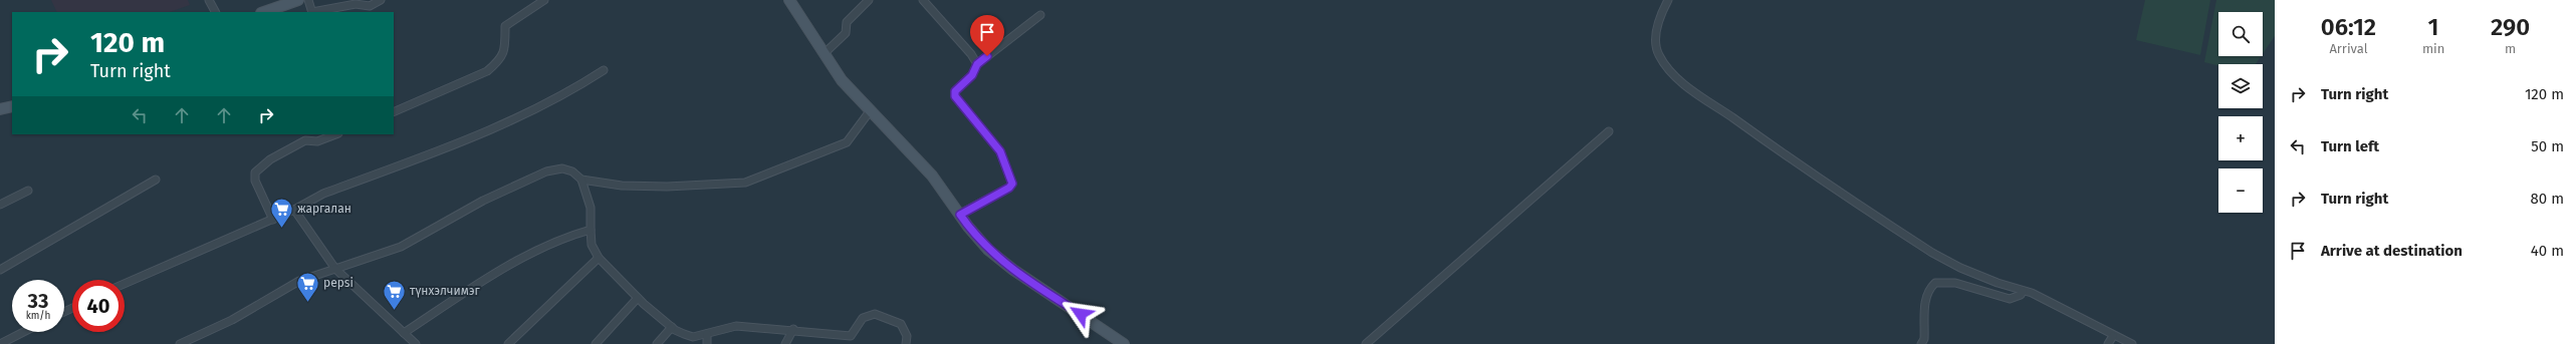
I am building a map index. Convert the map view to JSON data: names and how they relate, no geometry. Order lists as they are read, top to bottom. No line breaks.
{"places":{"supermarket":["жаргалан","pepsi","түнхэлчимэг"]},"page":{"eta":["06:12","Arrival","1","min","290","m"],"map_buttons":["+","−"],"turn":["120 m","Turn right"],"list":[{"name":"Turn right","value":"120 m"},{"name":"Turn left","value":"50 m"},{"name":"Turn right","value":"80 m"},{"name":"Arrive at destination","value":"40 m"}],"speed":"33 km/h","limit":"40"}}
